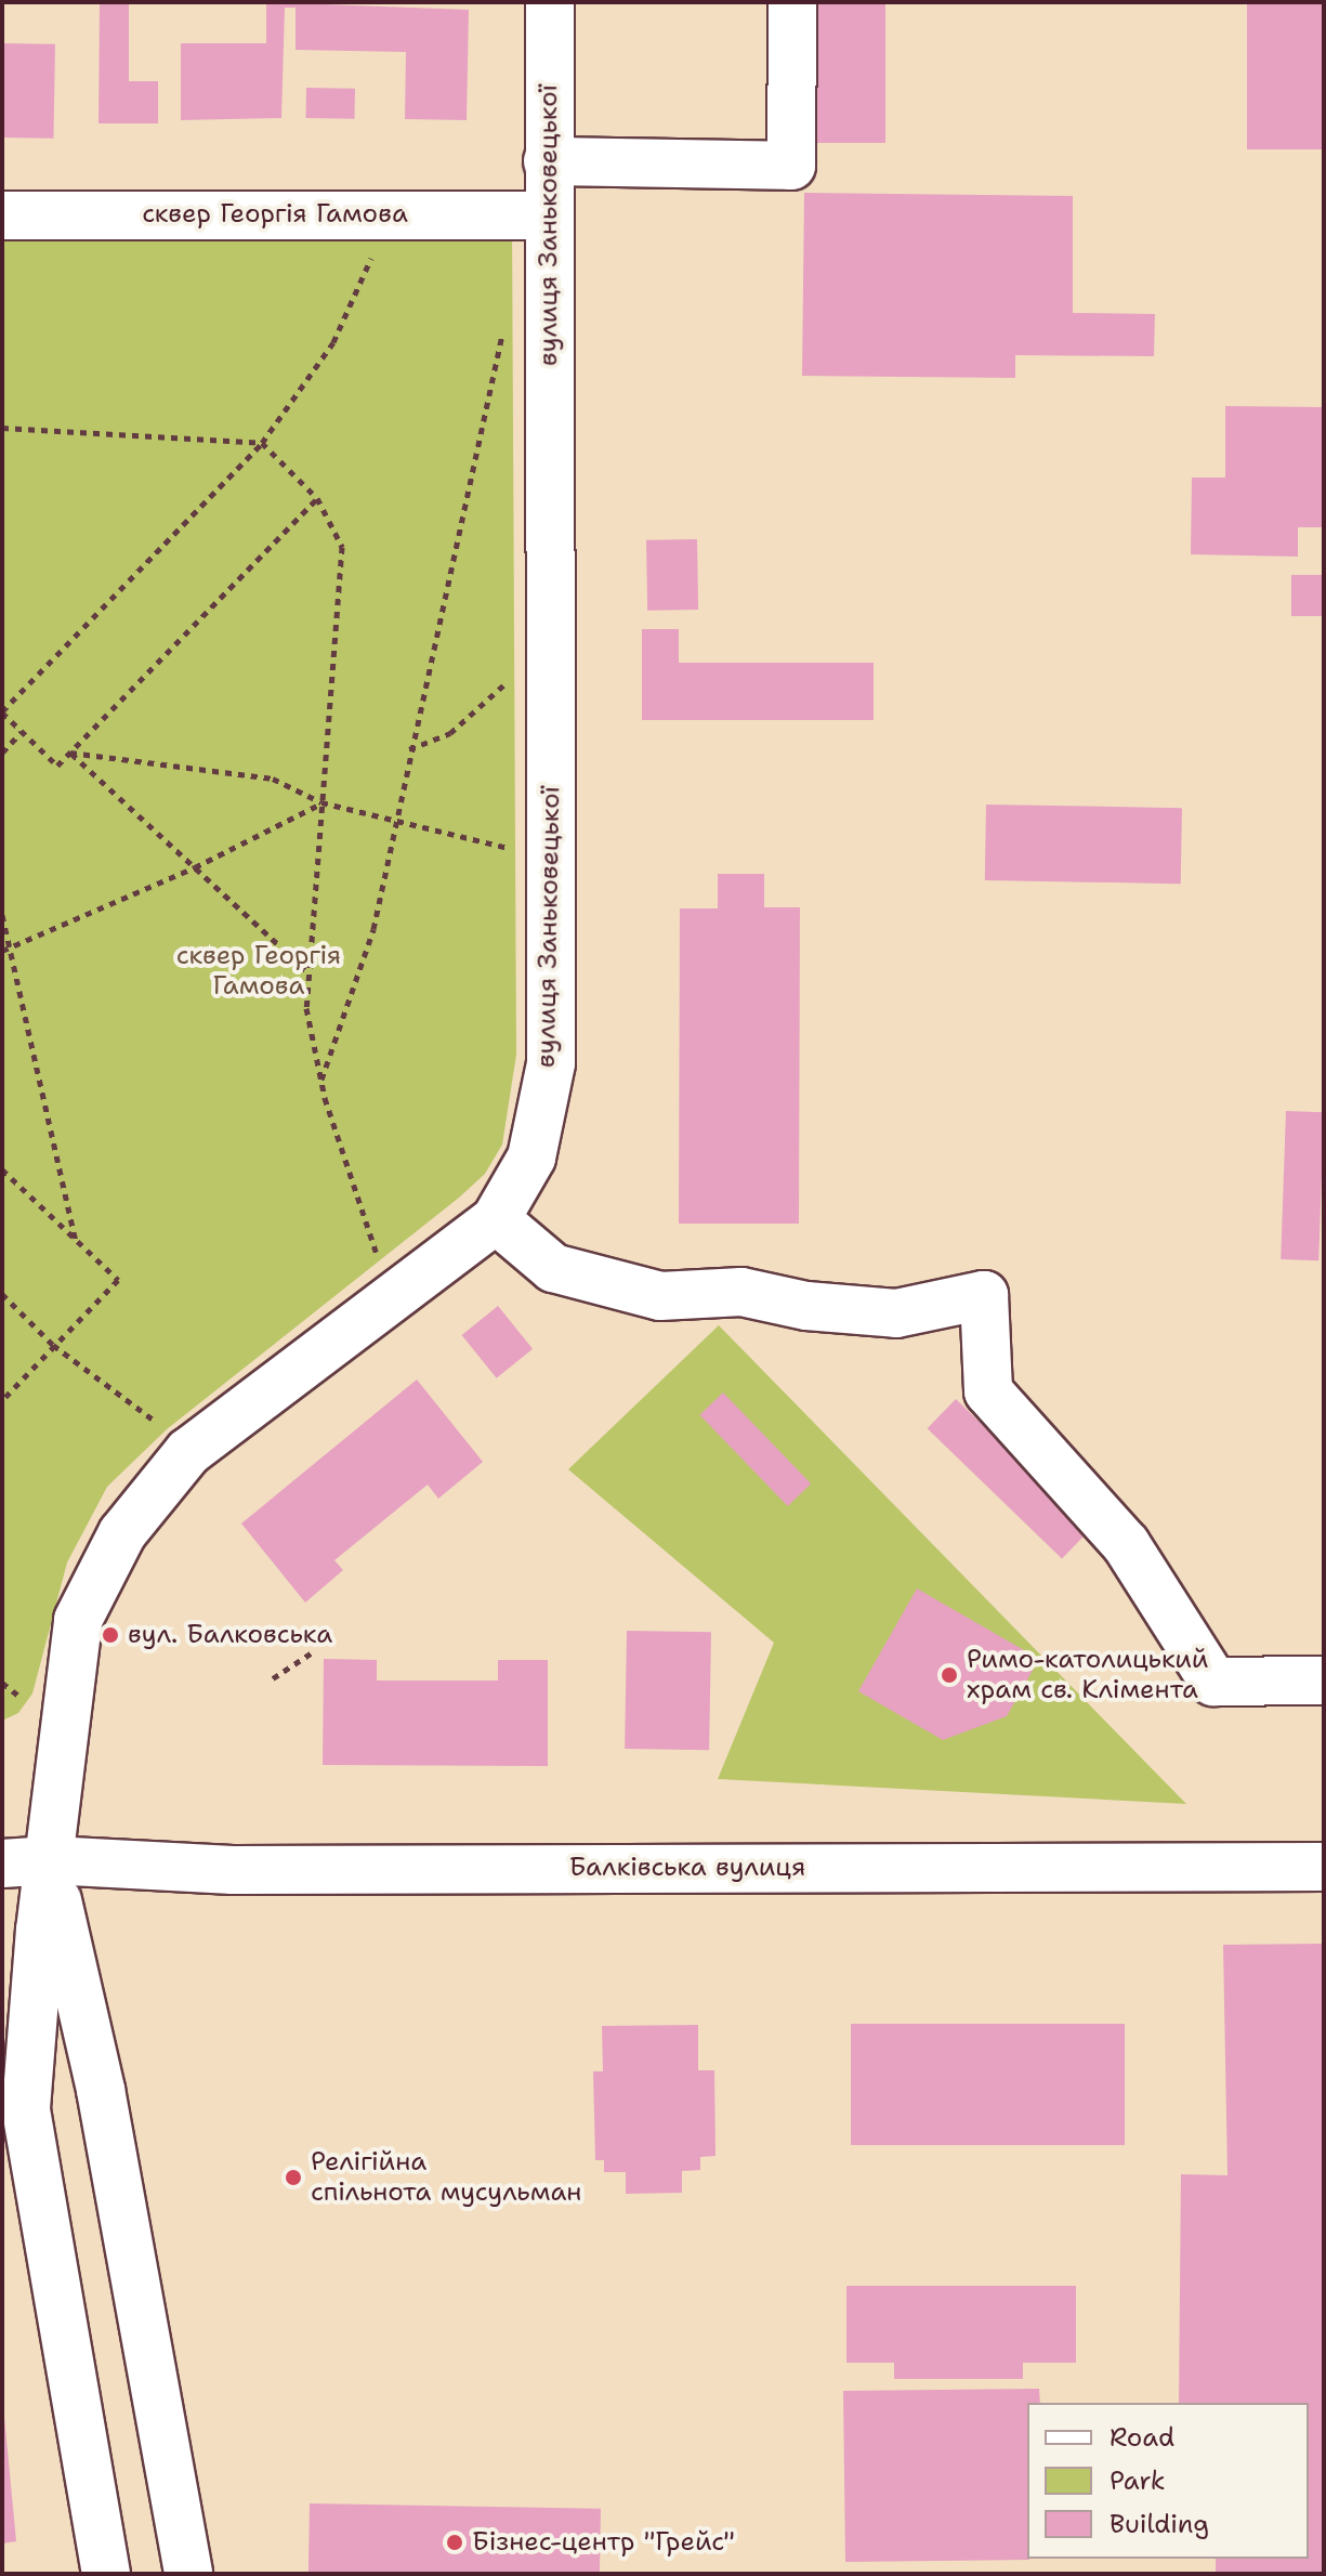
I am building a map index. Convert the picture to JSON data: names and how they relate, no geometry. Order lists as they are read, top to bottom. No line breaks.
{"streets":{"street":["сквер Георгія Гамова","вулиця Заньковецької","Балківська вулиця"]},"crossings":[["сквер Георгія Гамова","вулиця Заньковецької"],["вулиця Заньковецької","Балківська вулиця"]],"parks":["сквер Георгія Гамова"],"places":["вул. Балковська","Римо-католицький храм св. Клімента","Релігійна спільнота мусульман","Бізнес-центр \"Грейс\""],"legend":["Road","Park","Building"]}
